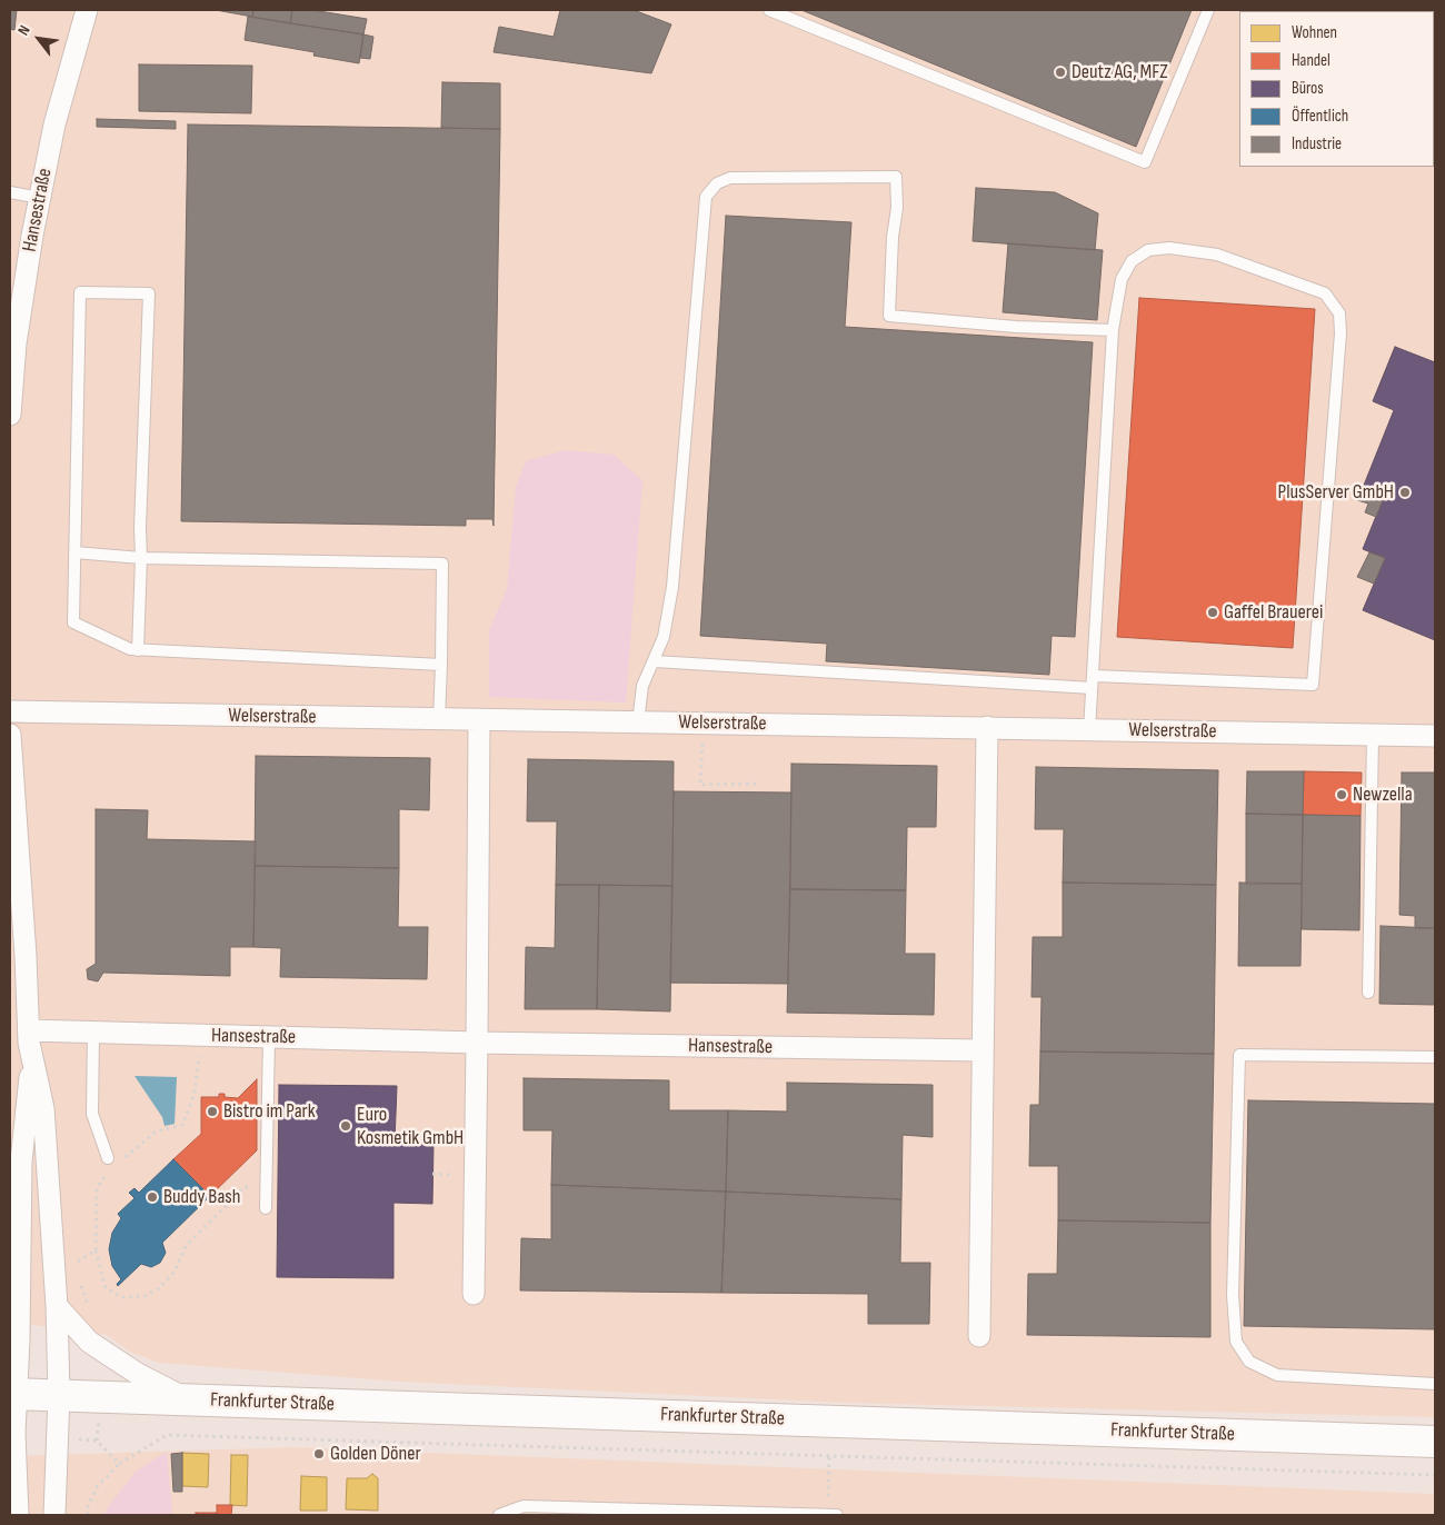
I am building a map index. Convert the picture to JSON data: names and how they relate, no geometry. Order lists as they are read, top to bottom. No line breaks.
{"streets":{"main road":["Frankfurter Straße"],"street":["Hansestraße","Welserstraße"]},"places":["Deutz AG, MFZ","PlusServer GmbH","Gaffel Brauerei","Newzella","Bistro im Park","Euro Kosmetik GmbH","Buddy Bash","Golden Döner"],"legend":["Wohnen","Handel","Büros","Öffentlich","Industrie"],"north":"top left"}
